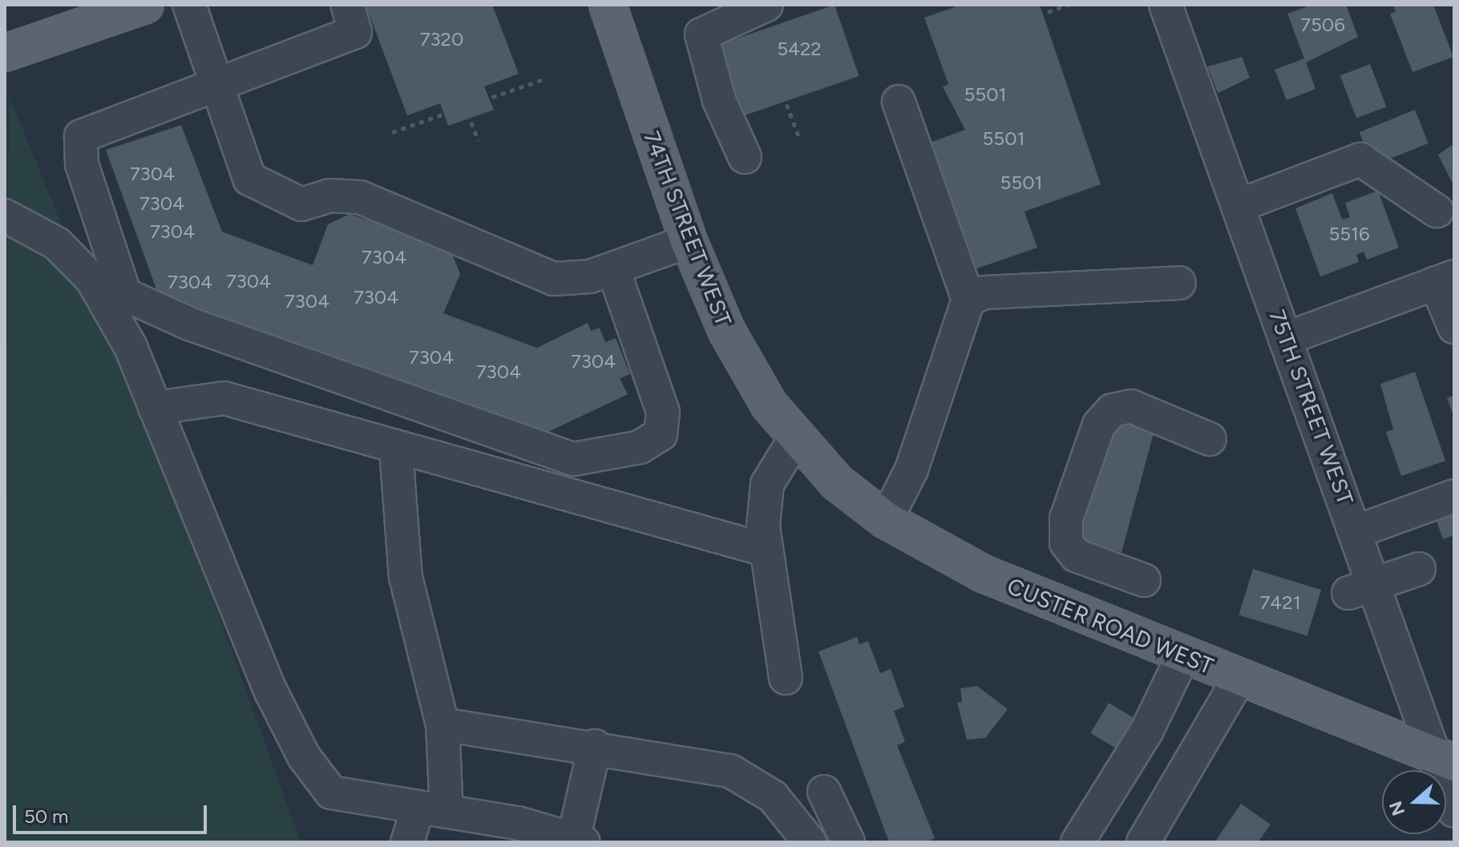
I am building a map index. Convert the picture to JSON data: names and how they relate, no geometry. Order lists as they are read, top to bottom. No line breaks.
{"streets":{"main road":["74TH STREET WEST","CUSTER ROAD WEST"],"street":["75TH STREET WEST"]},"crossings":[["74TH STREET WEST","CUSTER ROAD WEST"],["75TH STREET WEST","CUSTER ROAD WEST"]],"house_numbers":["7506","7320","5422","5501","5501","7304","5501","7304","7304","5516","7304","7304","7304","7304","7304","7304","7304","7304","7421"],"scale_bar":"50 m","north":"left"}
